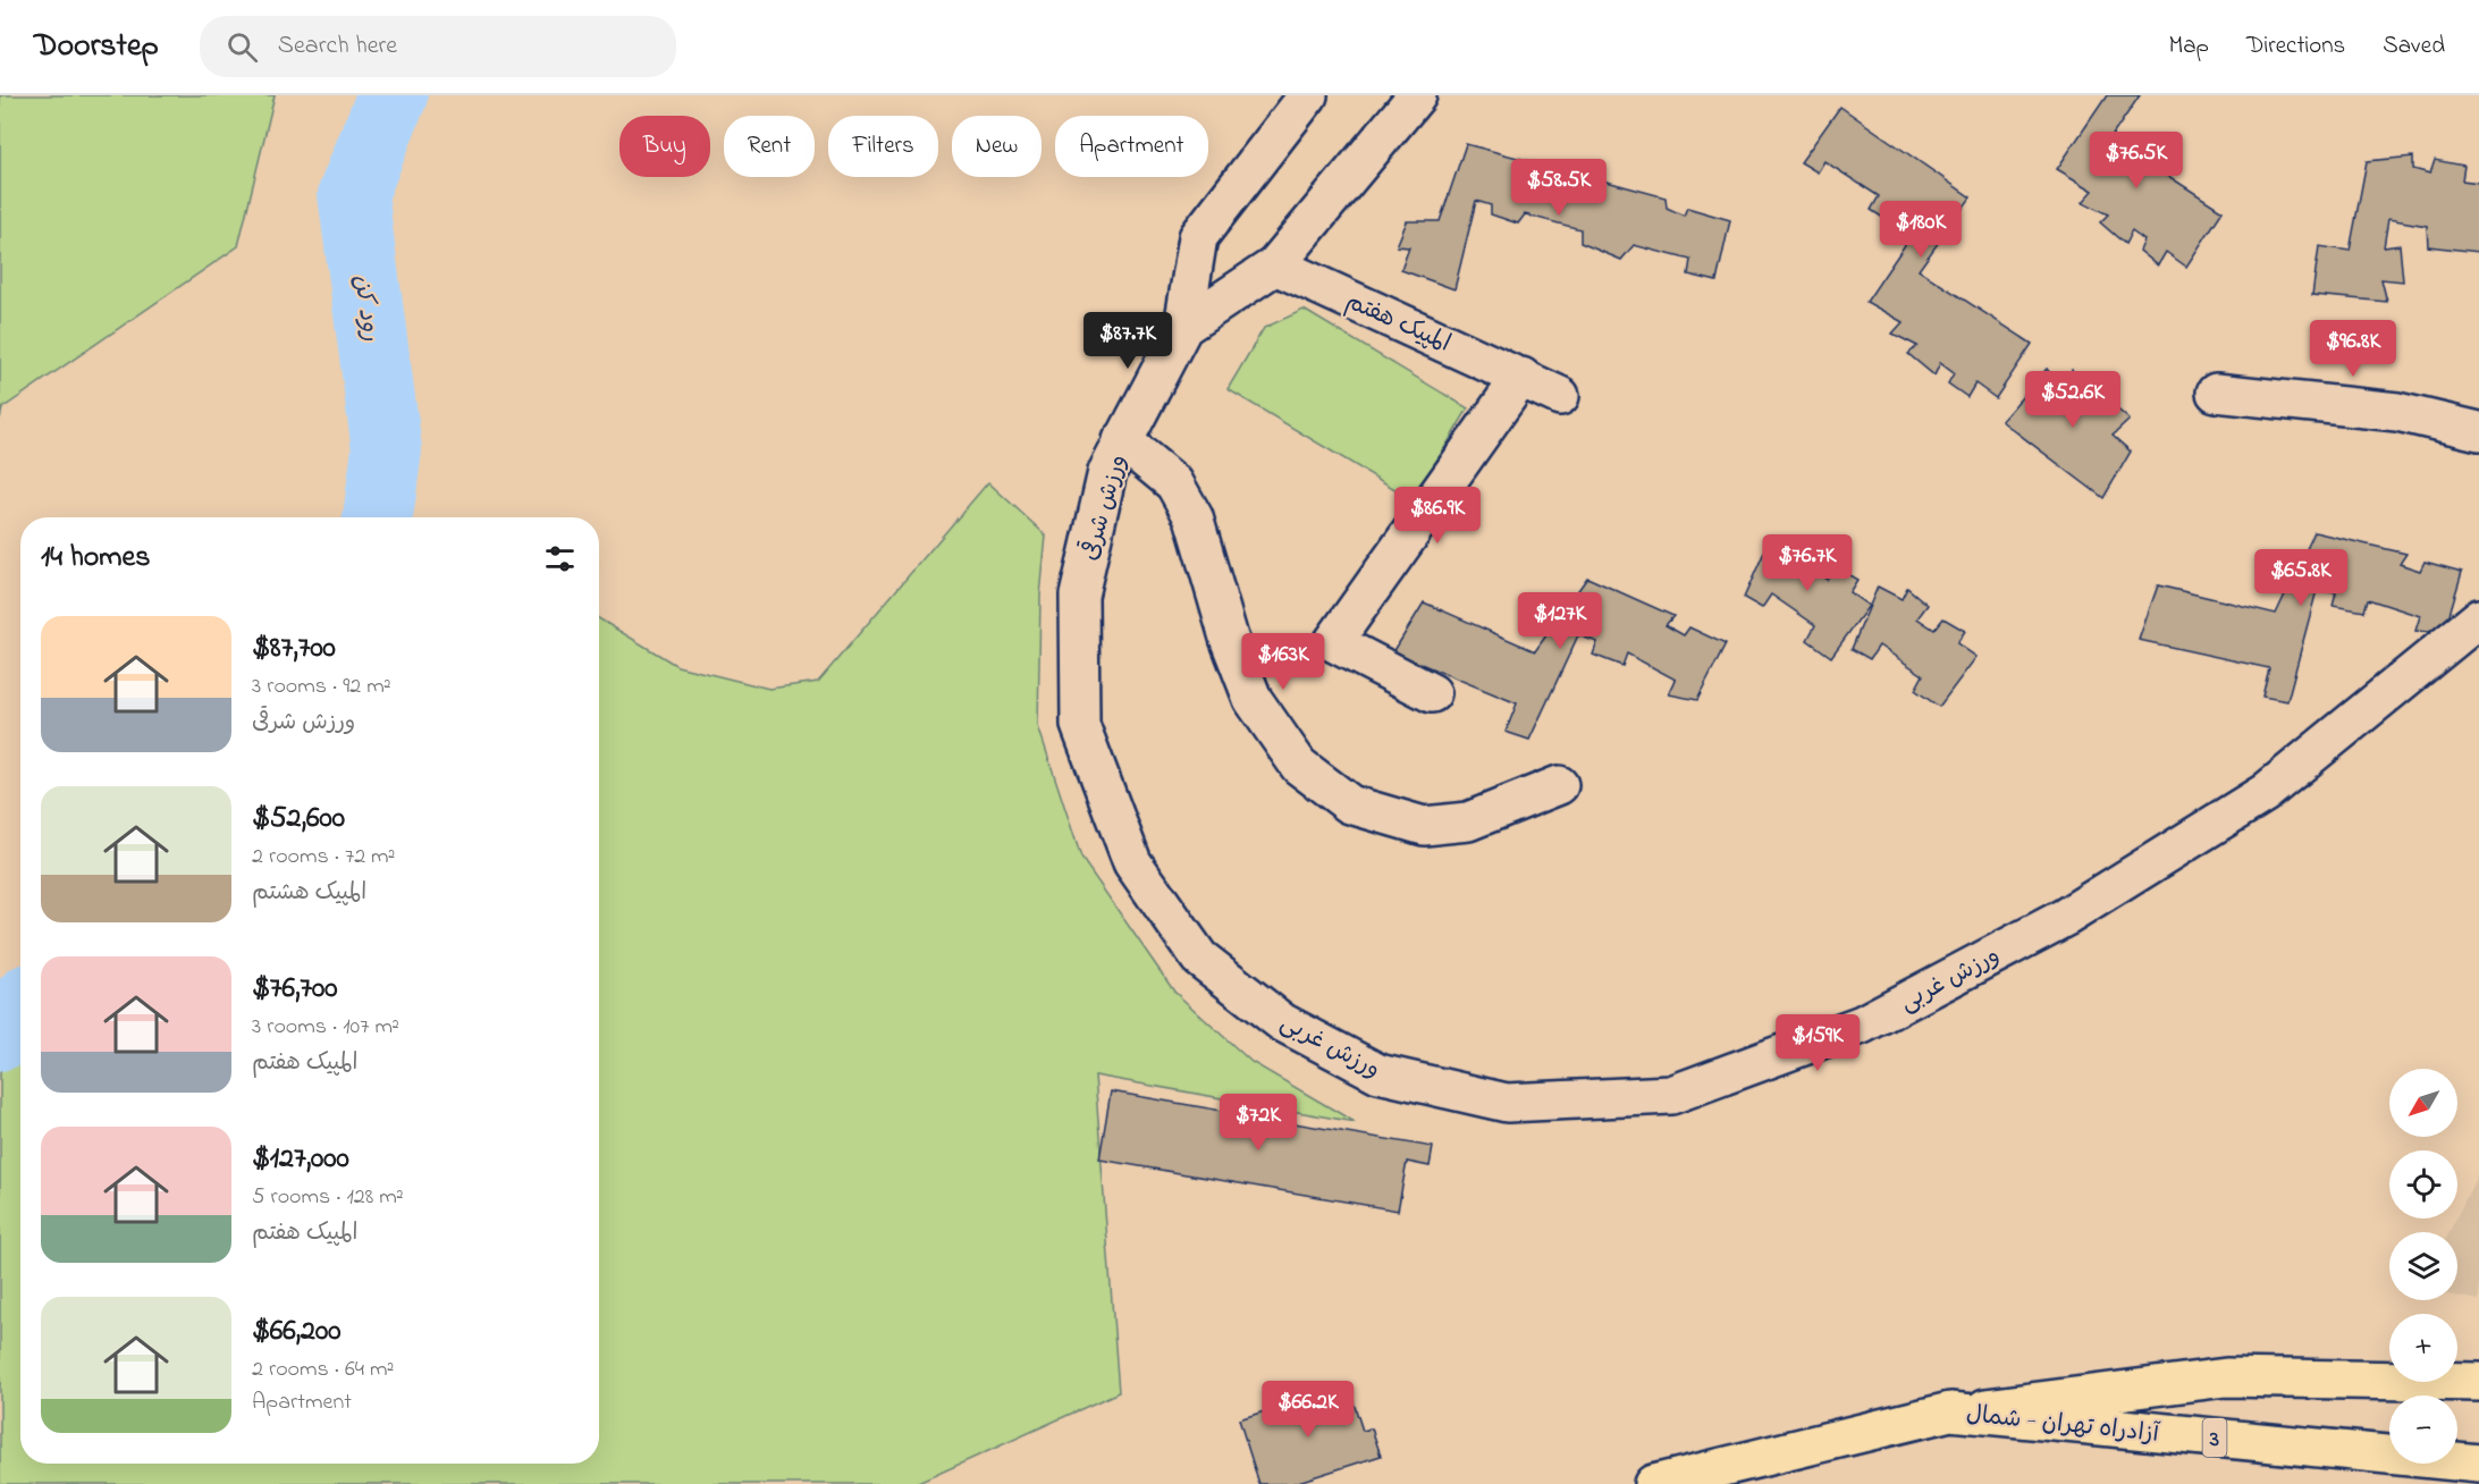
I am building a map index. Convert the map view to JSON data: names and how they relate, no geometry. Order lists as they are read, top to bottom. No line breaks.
{"streets":{"highway":["آزادراه تهران - شمال","3"],"street":["المپیک هفتم","ورزش شرقی","ورزش غربی"]},"crossings":[["المپیک هفتم","ورزش شرقی"],["ورزش شرقی","ورزش غربی"]],"water":["رود کن"],"north":"bottom left","page":{"header":"Doorstep","search":"Search here","nav":["Map","Directions","Saved"],"chip":["Buy","Rent","Filters","New","Apartment"],"price":["$76.5K","$58.5K","$180K","$87.7K","$96.8K","$52.6K","$86.9K","$76.7K","$65.8K","$127K","$163K","$159K","$72K","$66.2K"],"heading":"14 homes","list":[{"name":"$87,700","note":"3 rooms · 92 m² · ورزش شرقی"},{"name":"$52,600","note":"2 rooms · 72 m² · المپیک هشتم"},{"name":"$76,700","note":"3 rooms · 107 m² · المپیک هفتم"},{"name":"$127,000","note":"5 rooms · 128 m² · المپیک هفتم"},{"name":"$66,200","note":"2 rooms · 64 m² · Apartment"}],"map_buttons":["+","−"]}}
